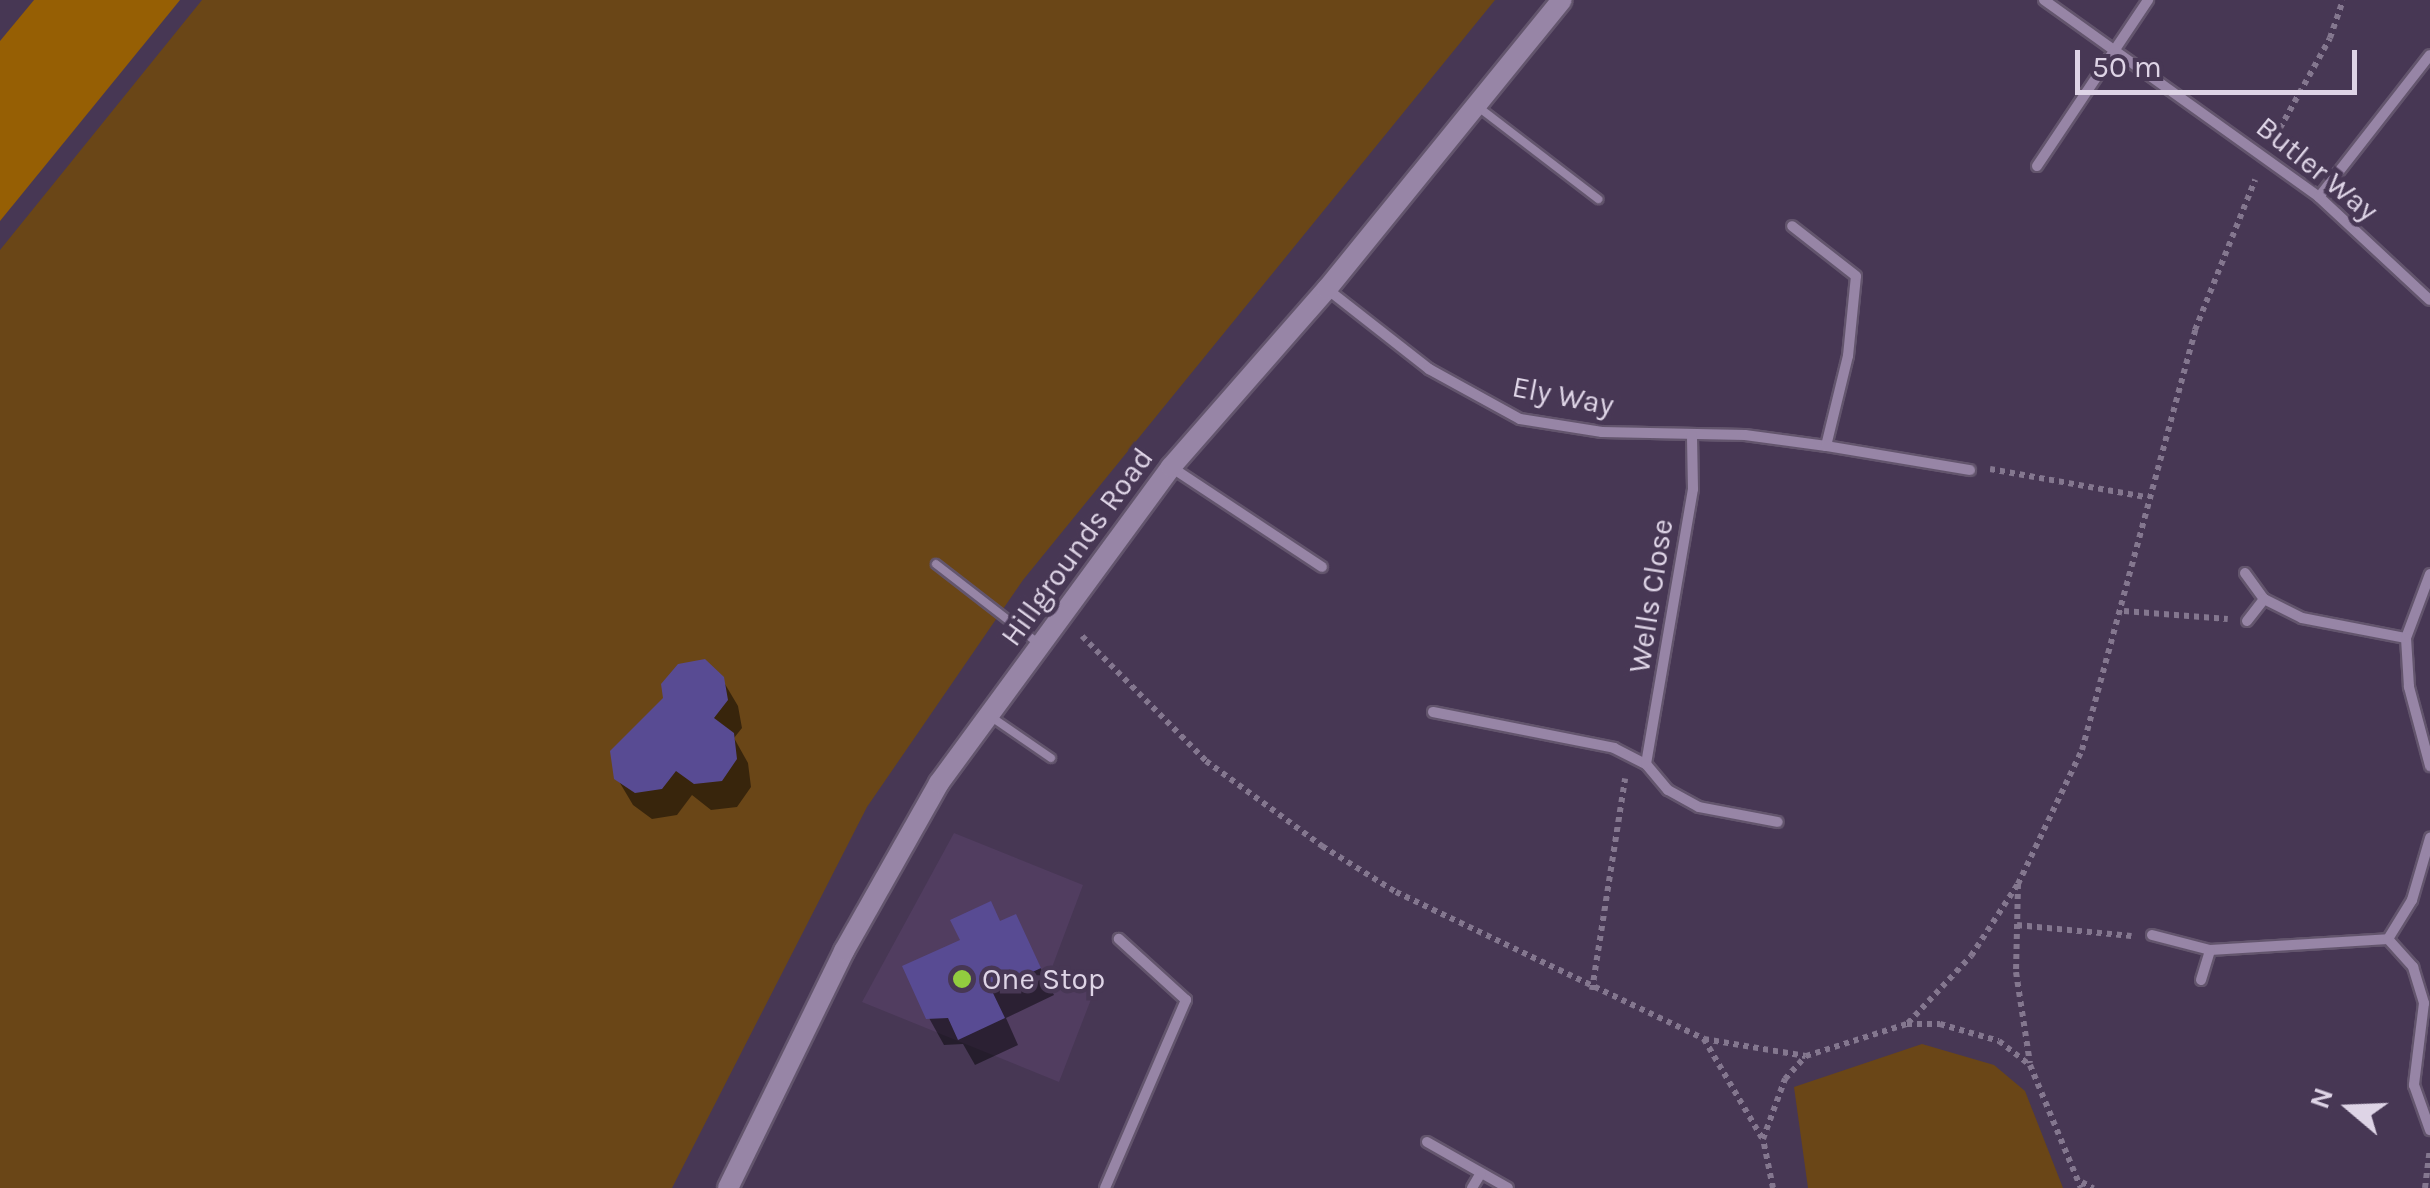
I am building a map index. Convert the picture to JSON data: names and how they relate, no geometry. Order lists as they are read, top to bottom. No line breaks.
{"streets":{"street":["Butler Way","Ely Way","Hillgrounds Road","Wells Close"]},"crossings":[["Ely Way","Hillgrounds Road"],["Ely Way","Wells Close"]],"places":["One Stop"],"scale_bar":"50 m","north":"left"}
